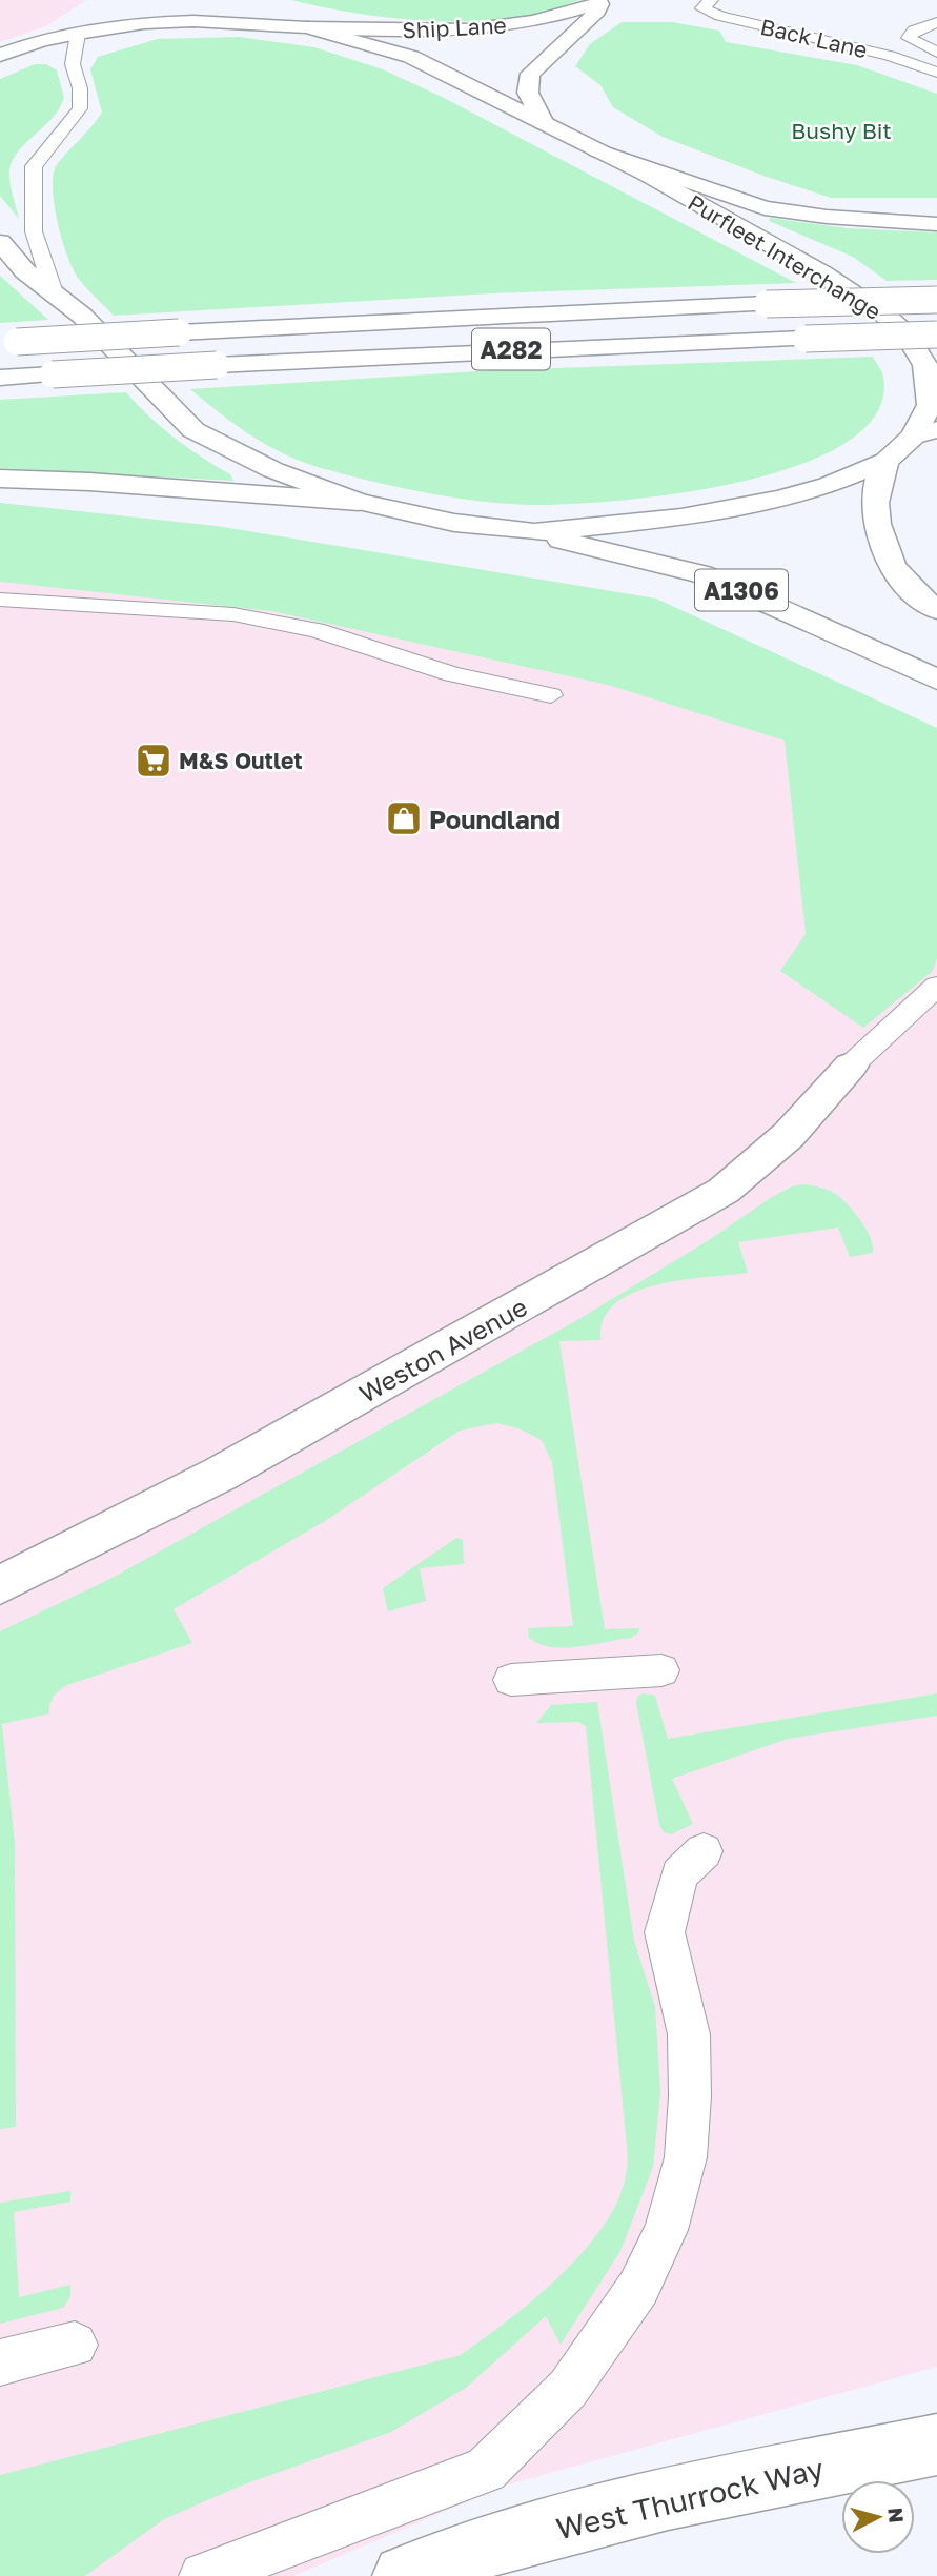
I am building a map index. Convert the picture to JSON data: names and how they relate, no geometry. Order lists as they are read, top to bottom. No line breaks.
{"streets":{"main road":["Ship Lane","Purfleet Interchange","A282","A1306","Weston Avenue","West Thurrock Way"],"lane":["Back Lane"]},"crossings":[["Ship Lane","Purfleet Interchange"],["Purfleet Interchange","A1306"]],"parks":["Bushy Bit"],"places":{"supermarket":["M&S Outlet"],"shop":["Poundland"]},"north":"right"}
